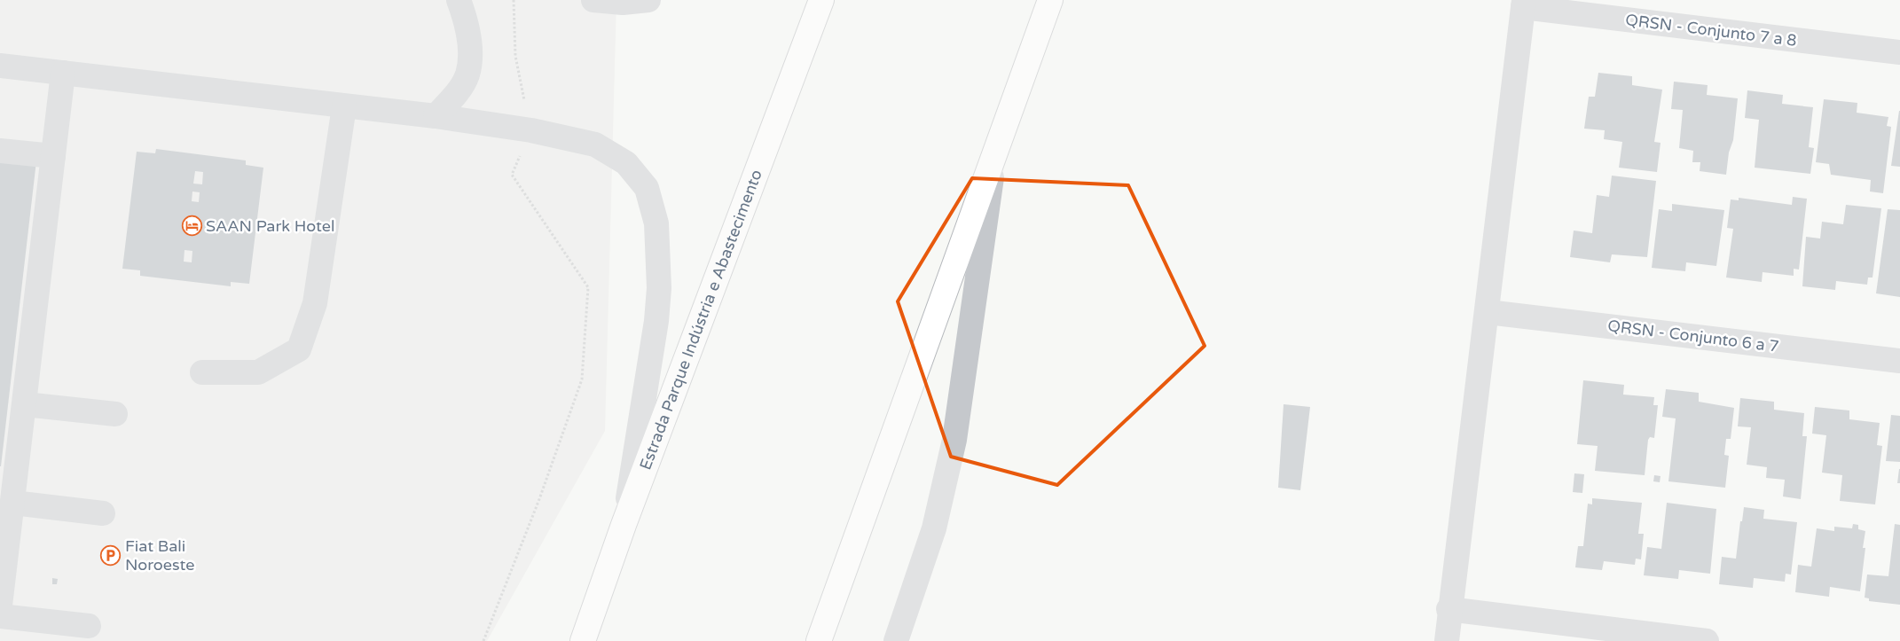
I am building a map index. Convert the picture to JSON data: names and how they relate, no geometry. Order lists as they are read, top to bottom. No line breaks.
{"streets":{"highway":["Estrada Parque Indústria e Abastecimento"],"street":["QRSN - Conjunto 7 a 8","QRSN - Conjunto 6 a 7"]},"places":{"hotel":["SAAN Park Hotel"],"parking":["Fiat Bali Noroeste"]}}
